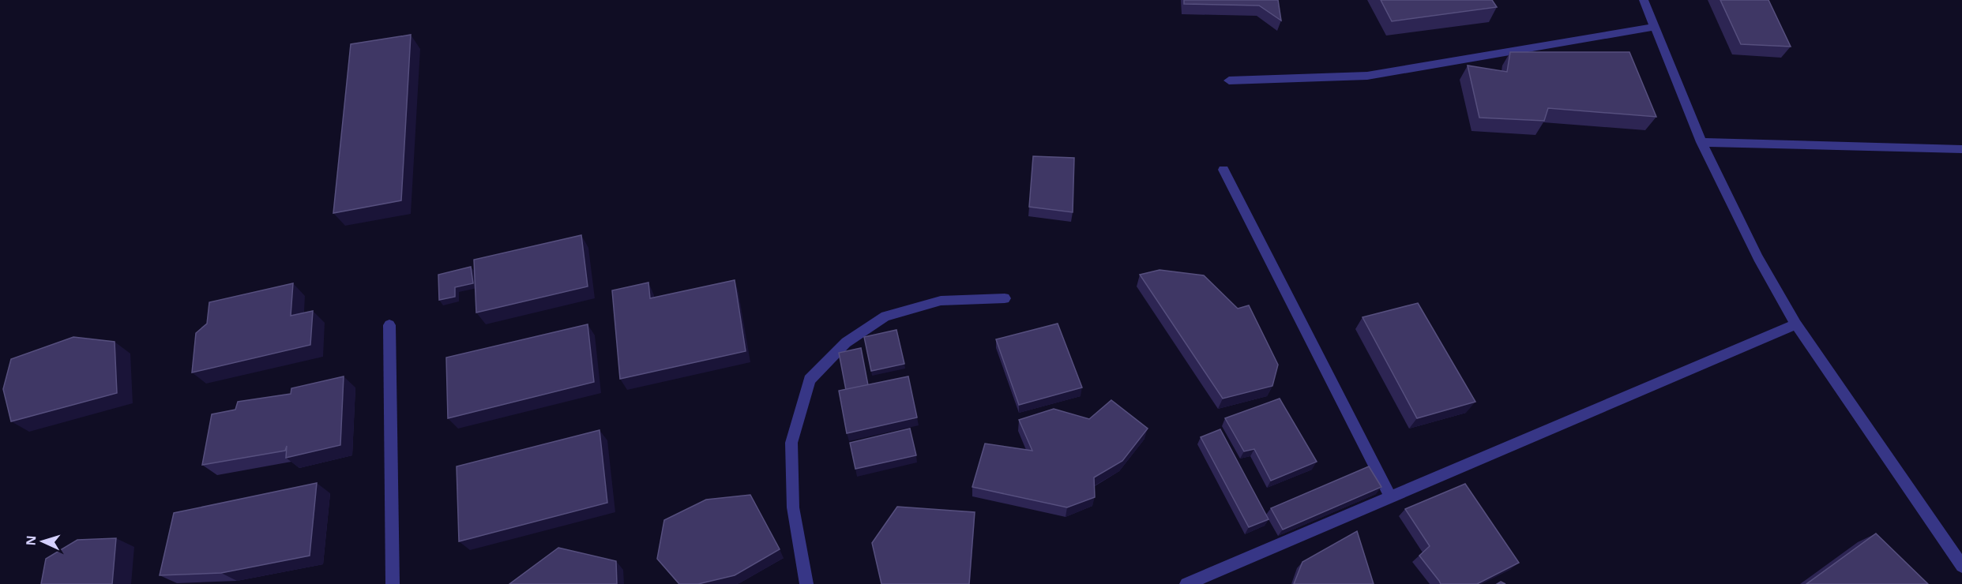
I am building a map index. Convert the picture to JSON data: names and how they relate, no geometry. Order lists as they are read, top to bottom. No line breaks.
{"north":"left"}
